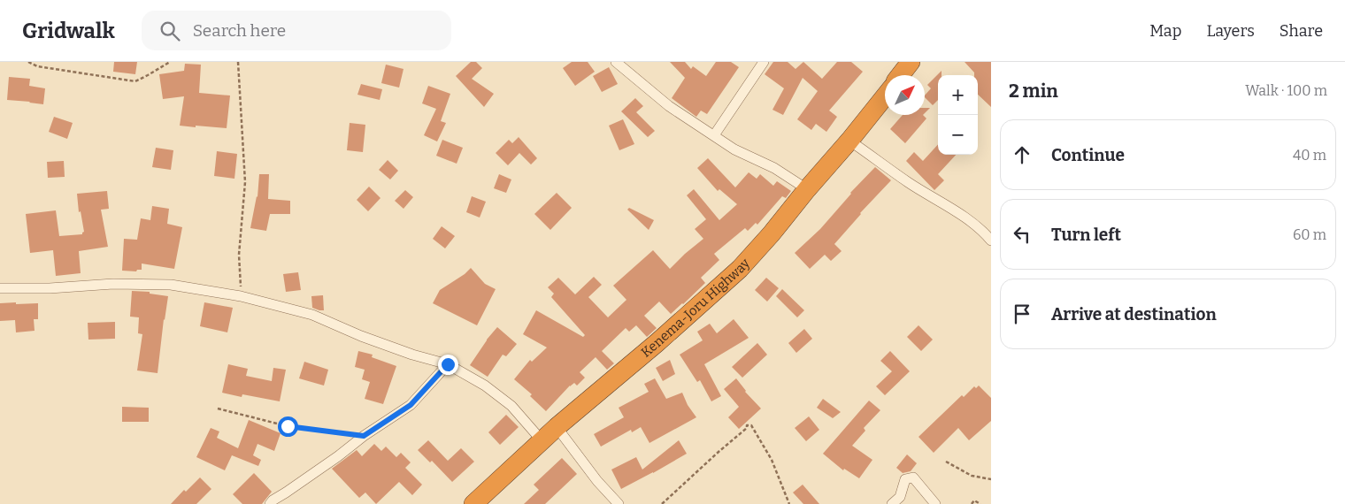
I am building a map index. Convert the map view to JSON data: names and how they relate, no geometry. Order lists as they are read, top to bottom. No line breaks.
{"streets":{"highway":["Kenema-Joru Highway"]},"north":"top right","page":{"header":"Gridwalk","search":"Search here","nav":["Map","Layers","Share"],"heading":["2 min","Walk · 100 m"],"map_buttons":["+","−"],"list":[["Continue","40 m"],["Turn left","60 m"],"Arrive at destination"]}}
